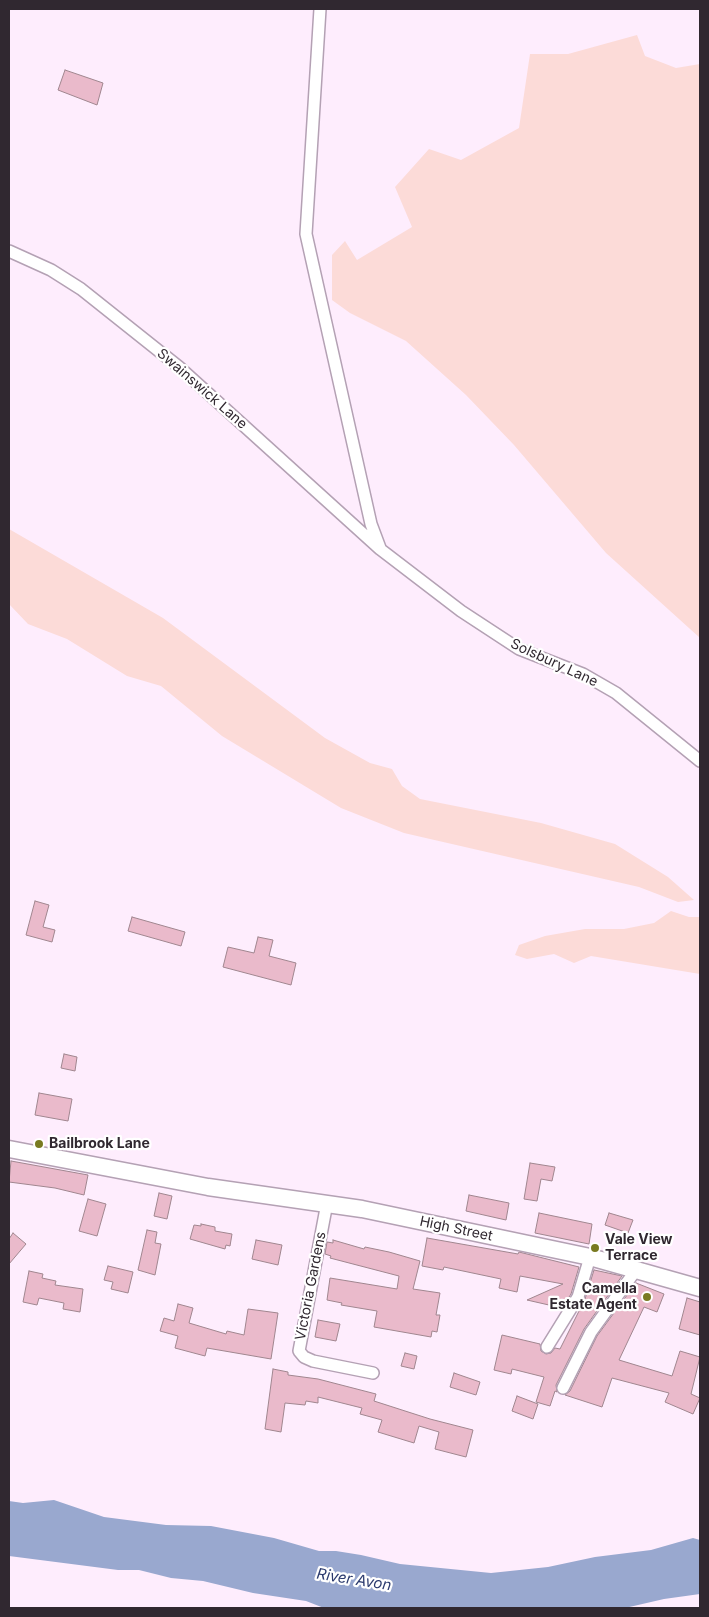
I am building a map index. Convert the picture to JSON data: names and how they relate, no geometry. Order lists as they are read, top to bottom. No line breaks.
{"streets":{"street":["Swainswick Lane","Solsbury Lane","High Street","Victoria Gardens"]},"crossings":[["Swainswick Lane","Solsbury Lane"],["High Street","Victoria Gardens"]],"water":["River Avon"],"places":["Bailbrook Lane","Vale View Terrace","Camella Estate Agent"]}
